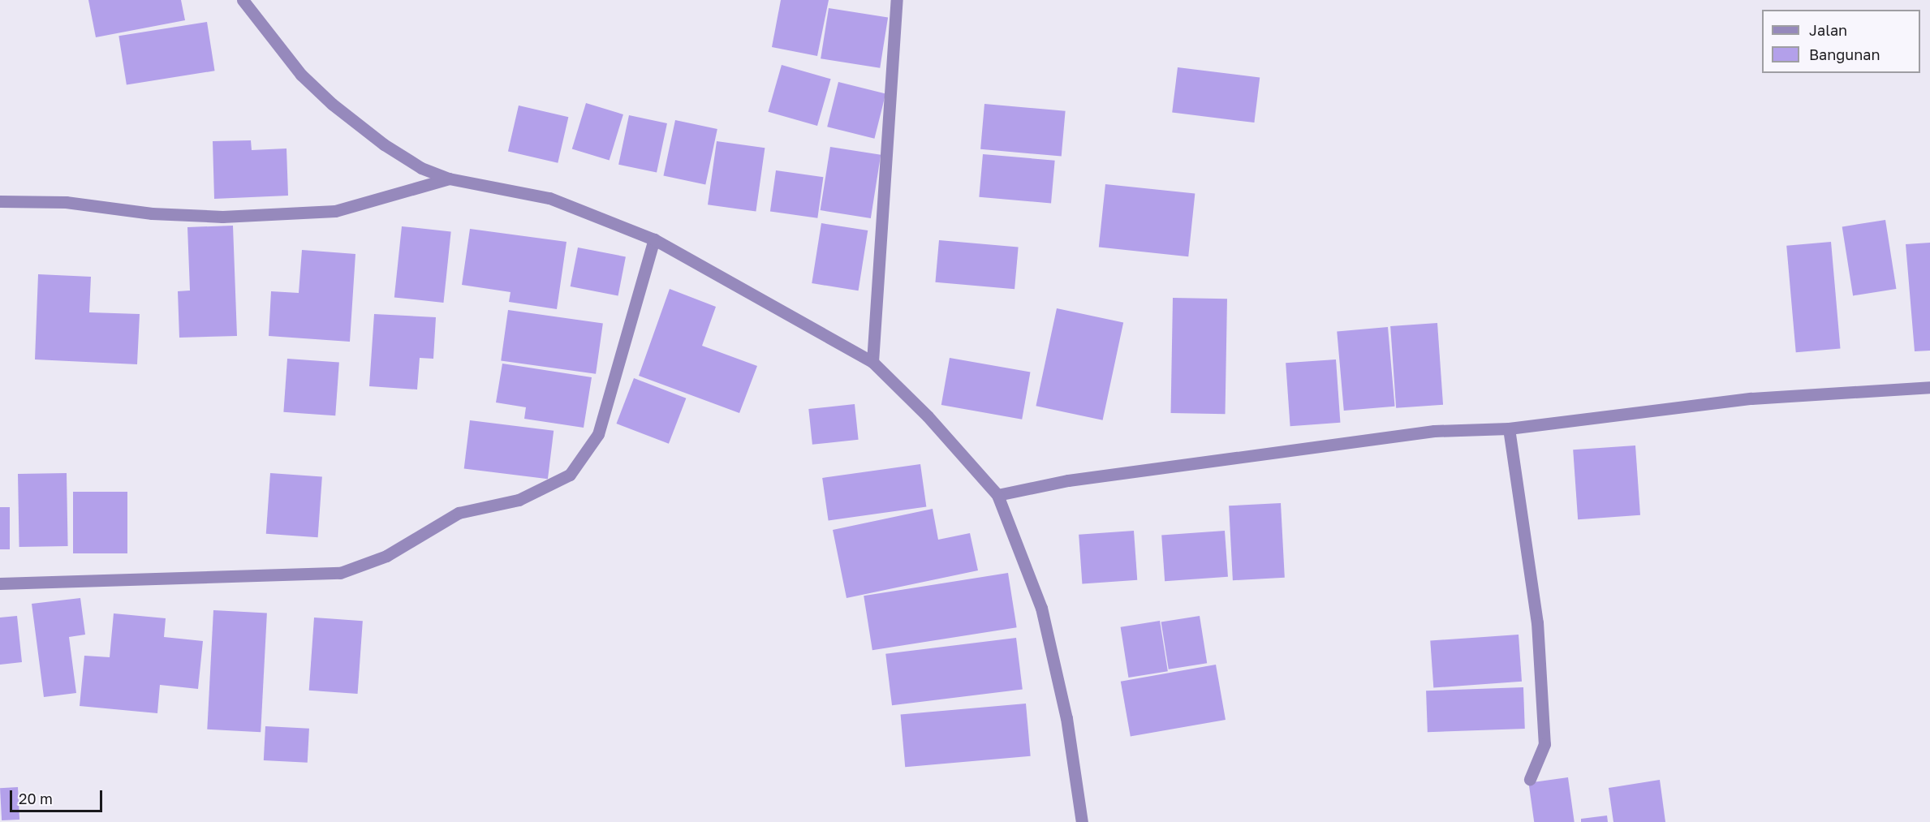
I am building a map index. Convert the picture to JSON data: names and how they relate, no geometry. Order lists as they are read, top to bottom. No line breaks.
{"legend":["Jalan","Bangunan"],"scale_bar":"20 m"}
